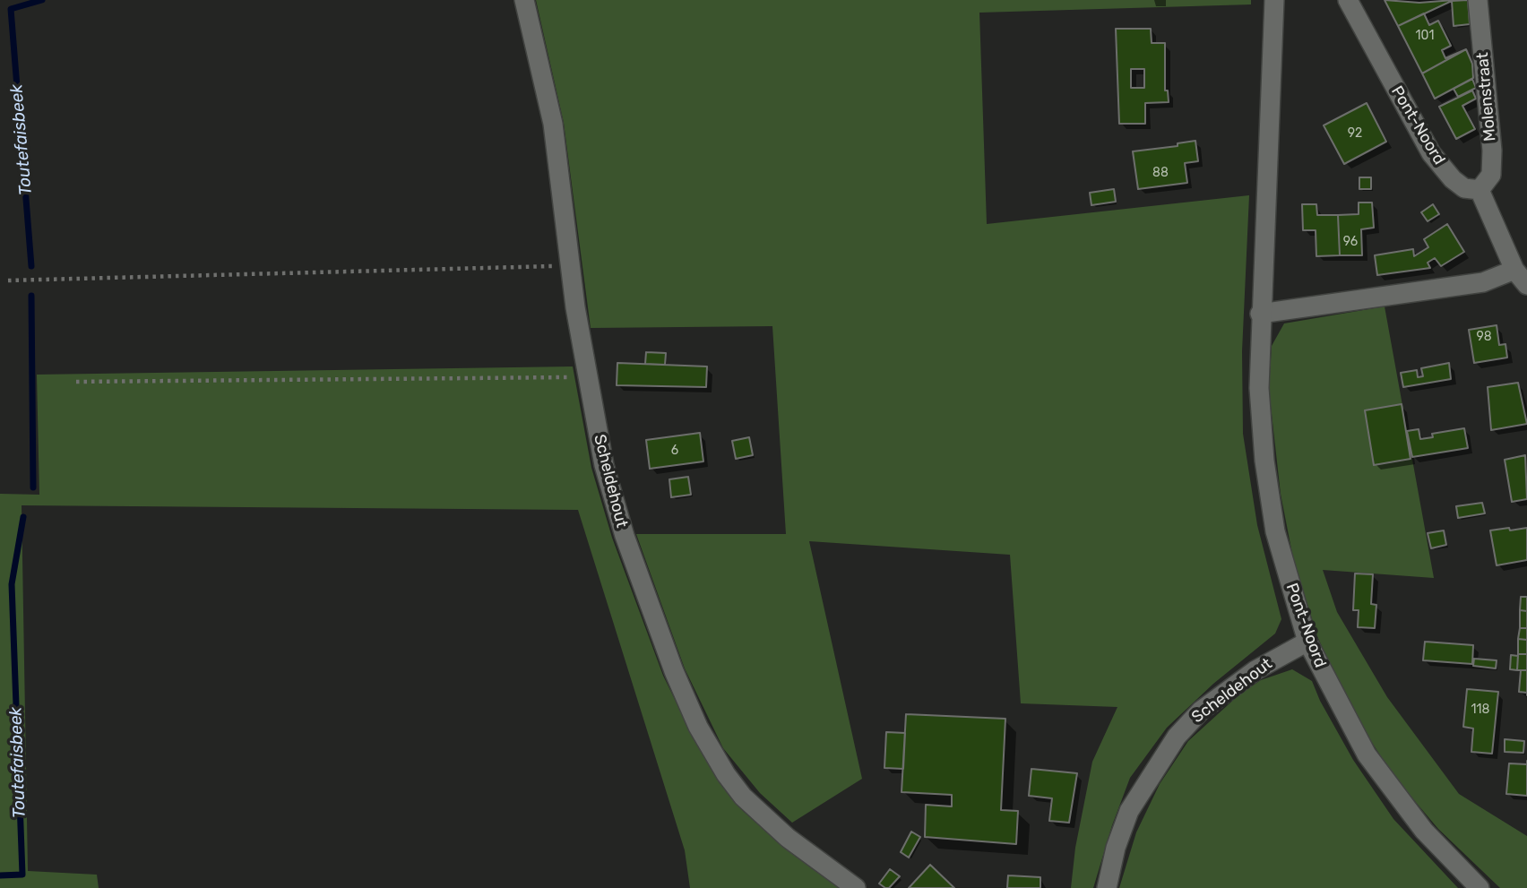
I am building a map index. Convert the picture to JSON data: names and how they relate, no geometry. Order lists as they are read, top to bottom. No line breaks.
{"streets":{"street":["Molenstraat","Pont-Noord","Scheldehout"]},"crossings":[["Molenstraat","Pont-Noord"],["Pont-Noord","Scheldehout"]],"water":["Toutefaisbeek"],"house_numbers":["101","92","88","96","98","6","118"]}
